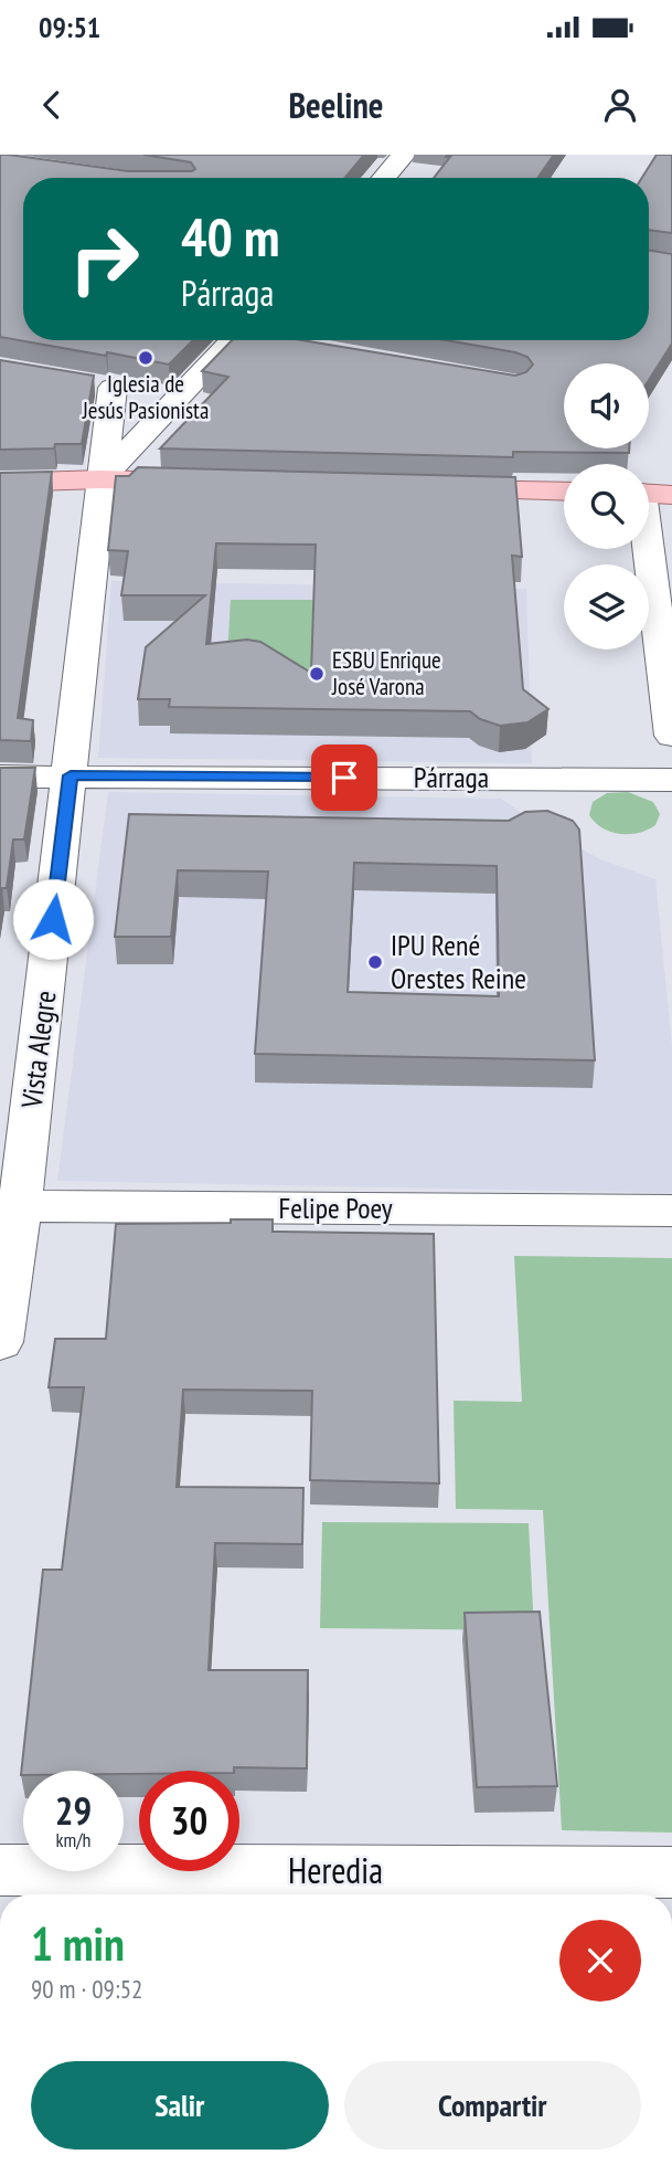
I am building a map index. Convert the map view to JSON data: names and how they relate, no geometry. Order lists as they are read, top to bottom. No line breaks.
{"streets":{"street":["Párraga","Vista Alegre","Felipe Poey","Heredia"]},"crossings":[["Párraga","Vista Alegre"],["Vista Alegre","Felipe Poey"]],"places":["Iglesia de Jesús Pasionista","ESBU Enrique José Varona","IPU René Orestes Reine"],"page":{"status":"09:51","header":"Beeline","turn":["40 m","Párraga"],"speed":"29 km/h","limit":"30","heading":["1 min","90 m · 09:52"],"buttons":["Salir","Compartir"]}}
